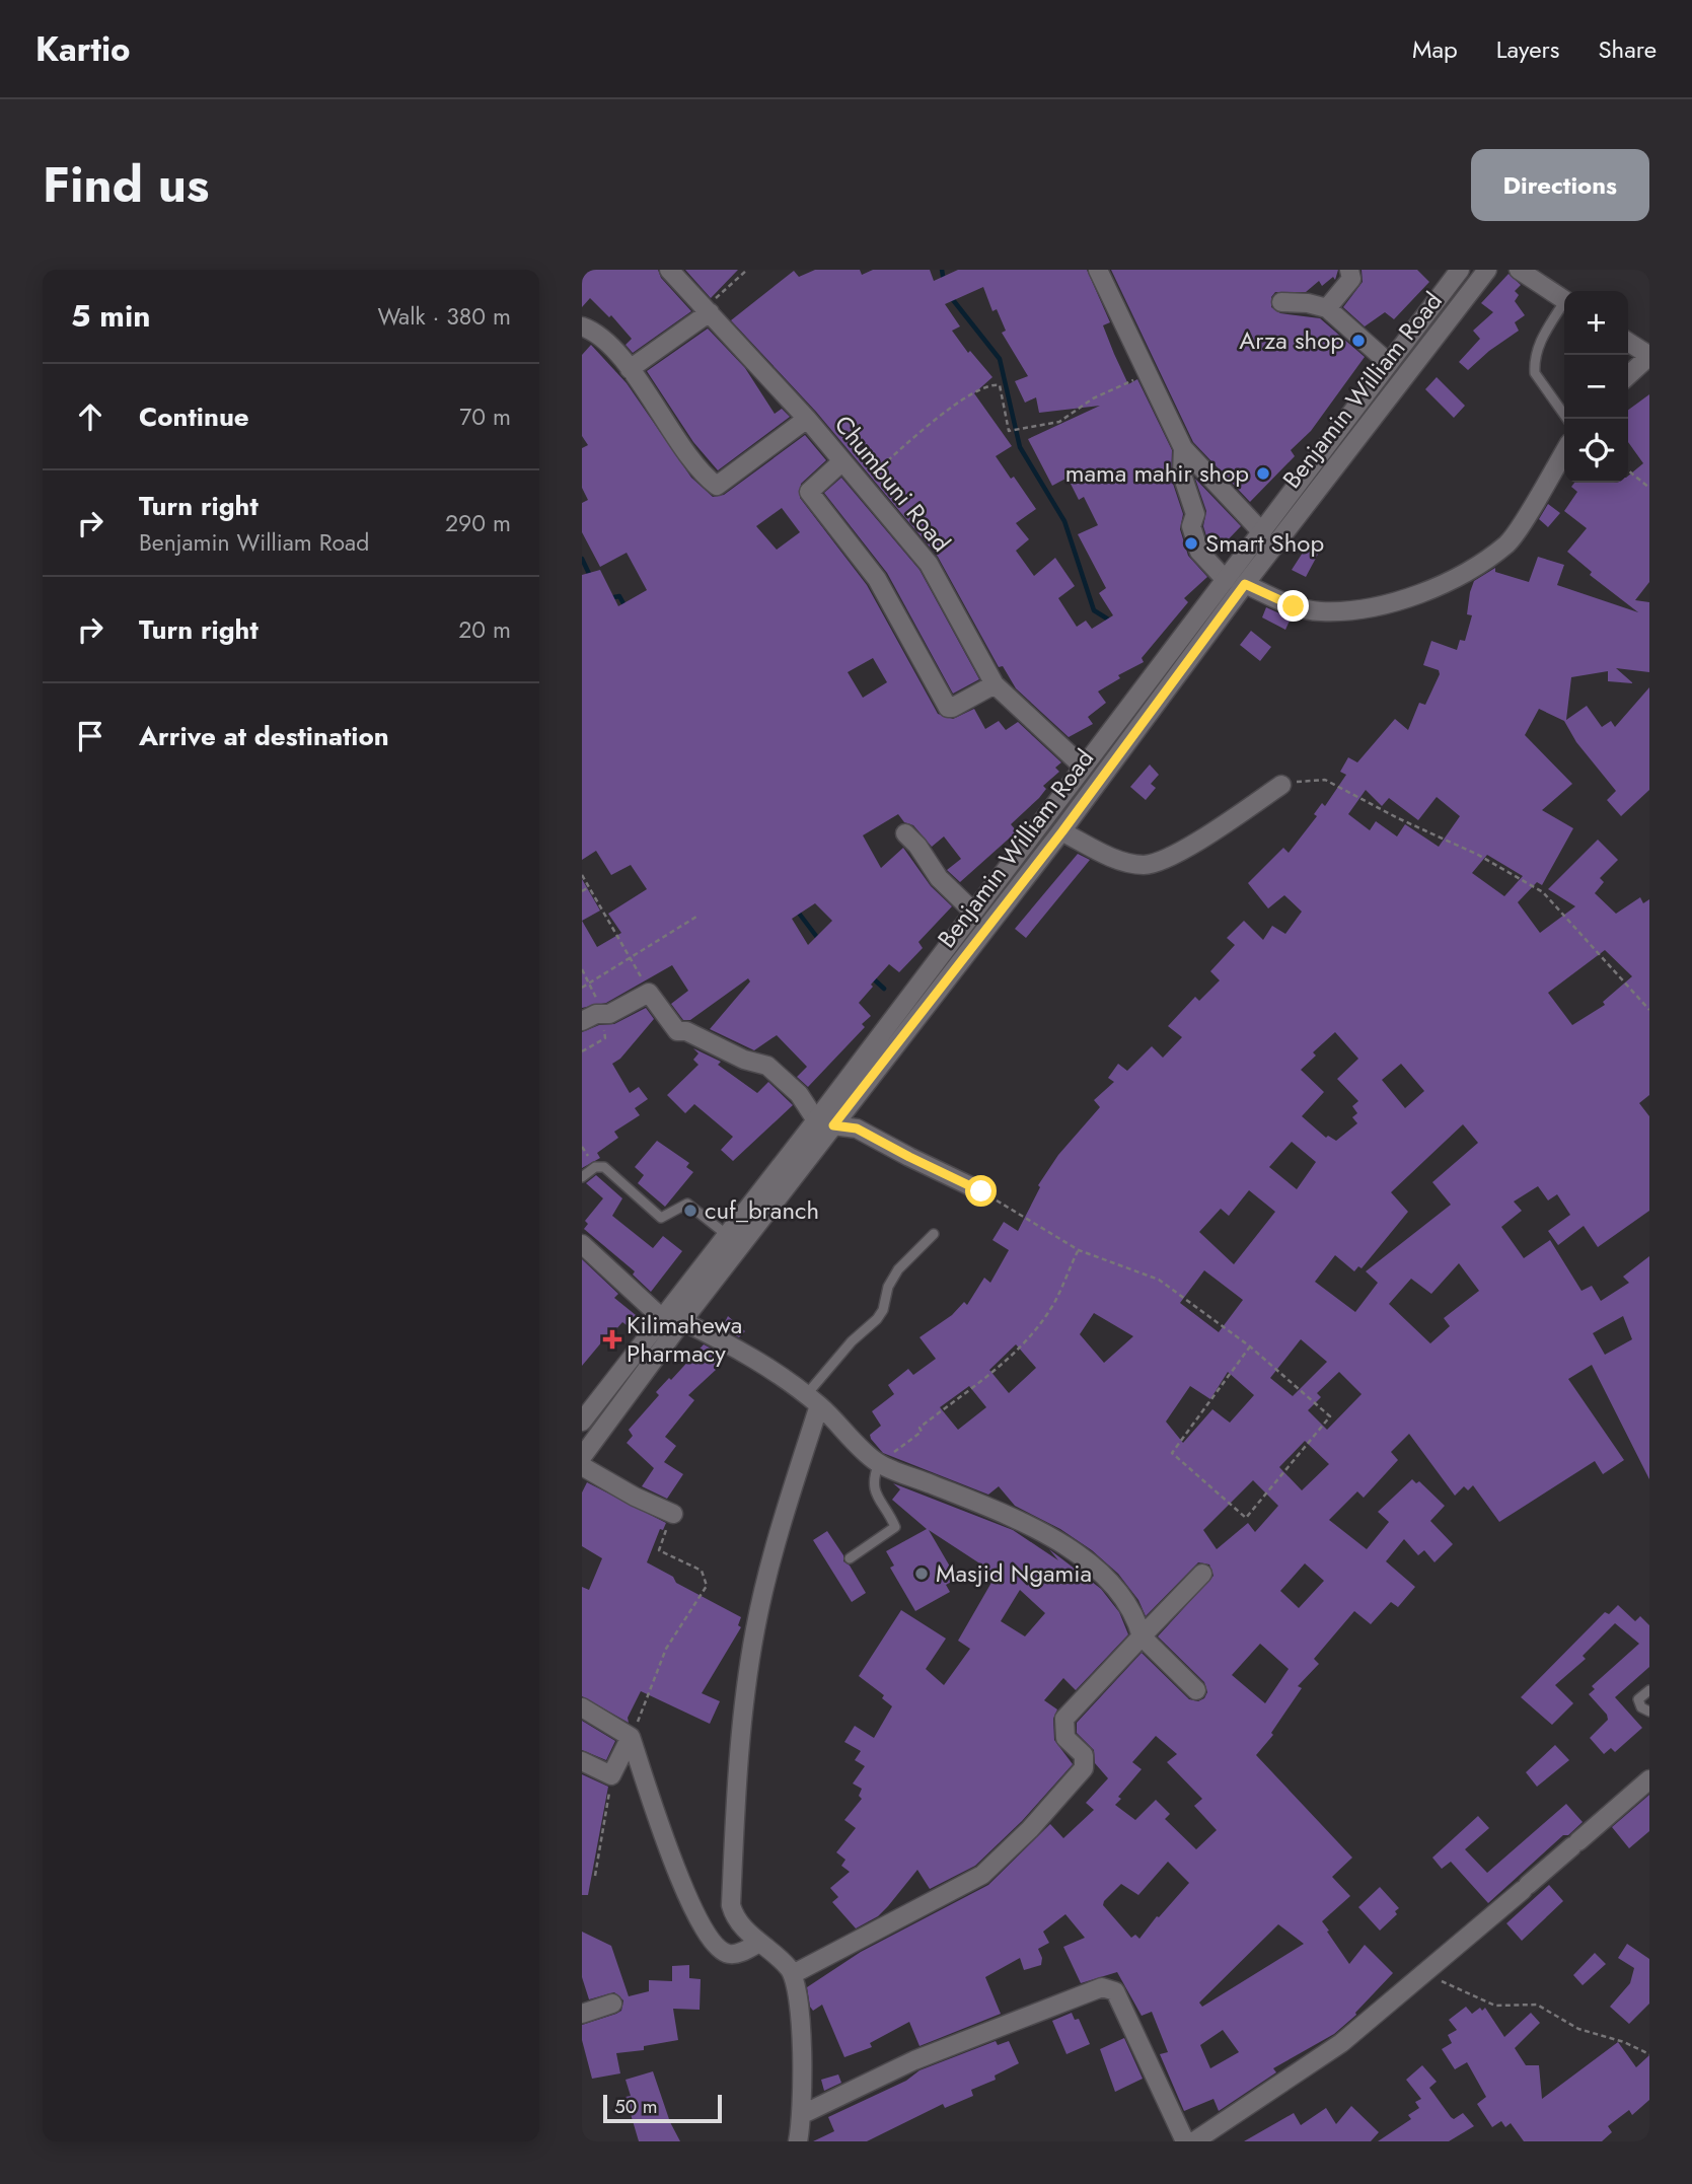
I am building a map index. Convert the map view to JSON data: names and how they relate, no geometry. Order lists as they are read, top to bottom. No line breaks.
{"streets":{"street":["Benjamin William Road","Chumbuni Road"]},"crossings":[["Benjamin William Road","Chumbuni Road"]],"places":{"other":["Arza shop","mama mahir shop","Smart Shop","cuf_branch","Masjid Ngamia"],"health":["Kilimahewa Pharmacy"]},"scale_bar":"50 m","page":{"header":"Kartio","nav":["Map","Layers","Share"],"title":"Find us","buttons":"Directions","heading":["5 min","Walk · 380 m"],"map_buttons":["+","−"],"list":[["Continue","70 m"],["Turn right","Benjamin William Road","290 m"],["Turn right","20 m"],"Arrive at destination"],"scale":"50 m"}}
